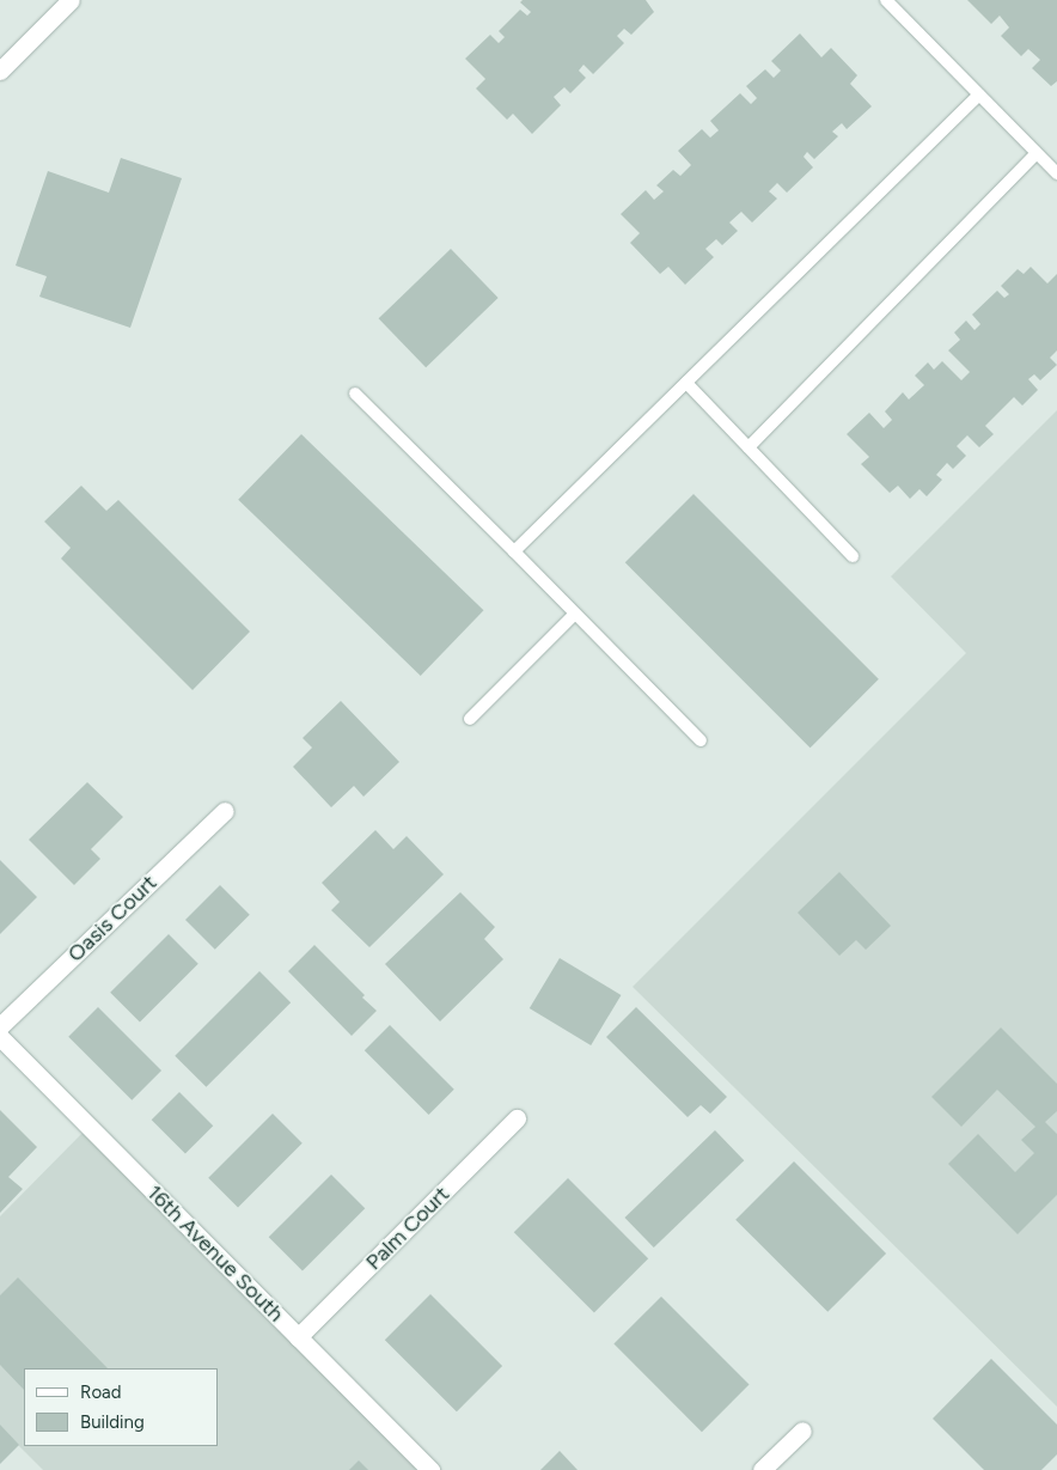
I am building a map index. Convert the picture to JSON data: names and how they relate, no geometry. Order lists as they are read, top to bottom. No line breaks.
{"streets":{"street":["Oasis Court","Palm Court","16th Avenue South"]},"crossings":[["Palm Court","16th Avenue South"]],"legend":["Road","Building"]}
